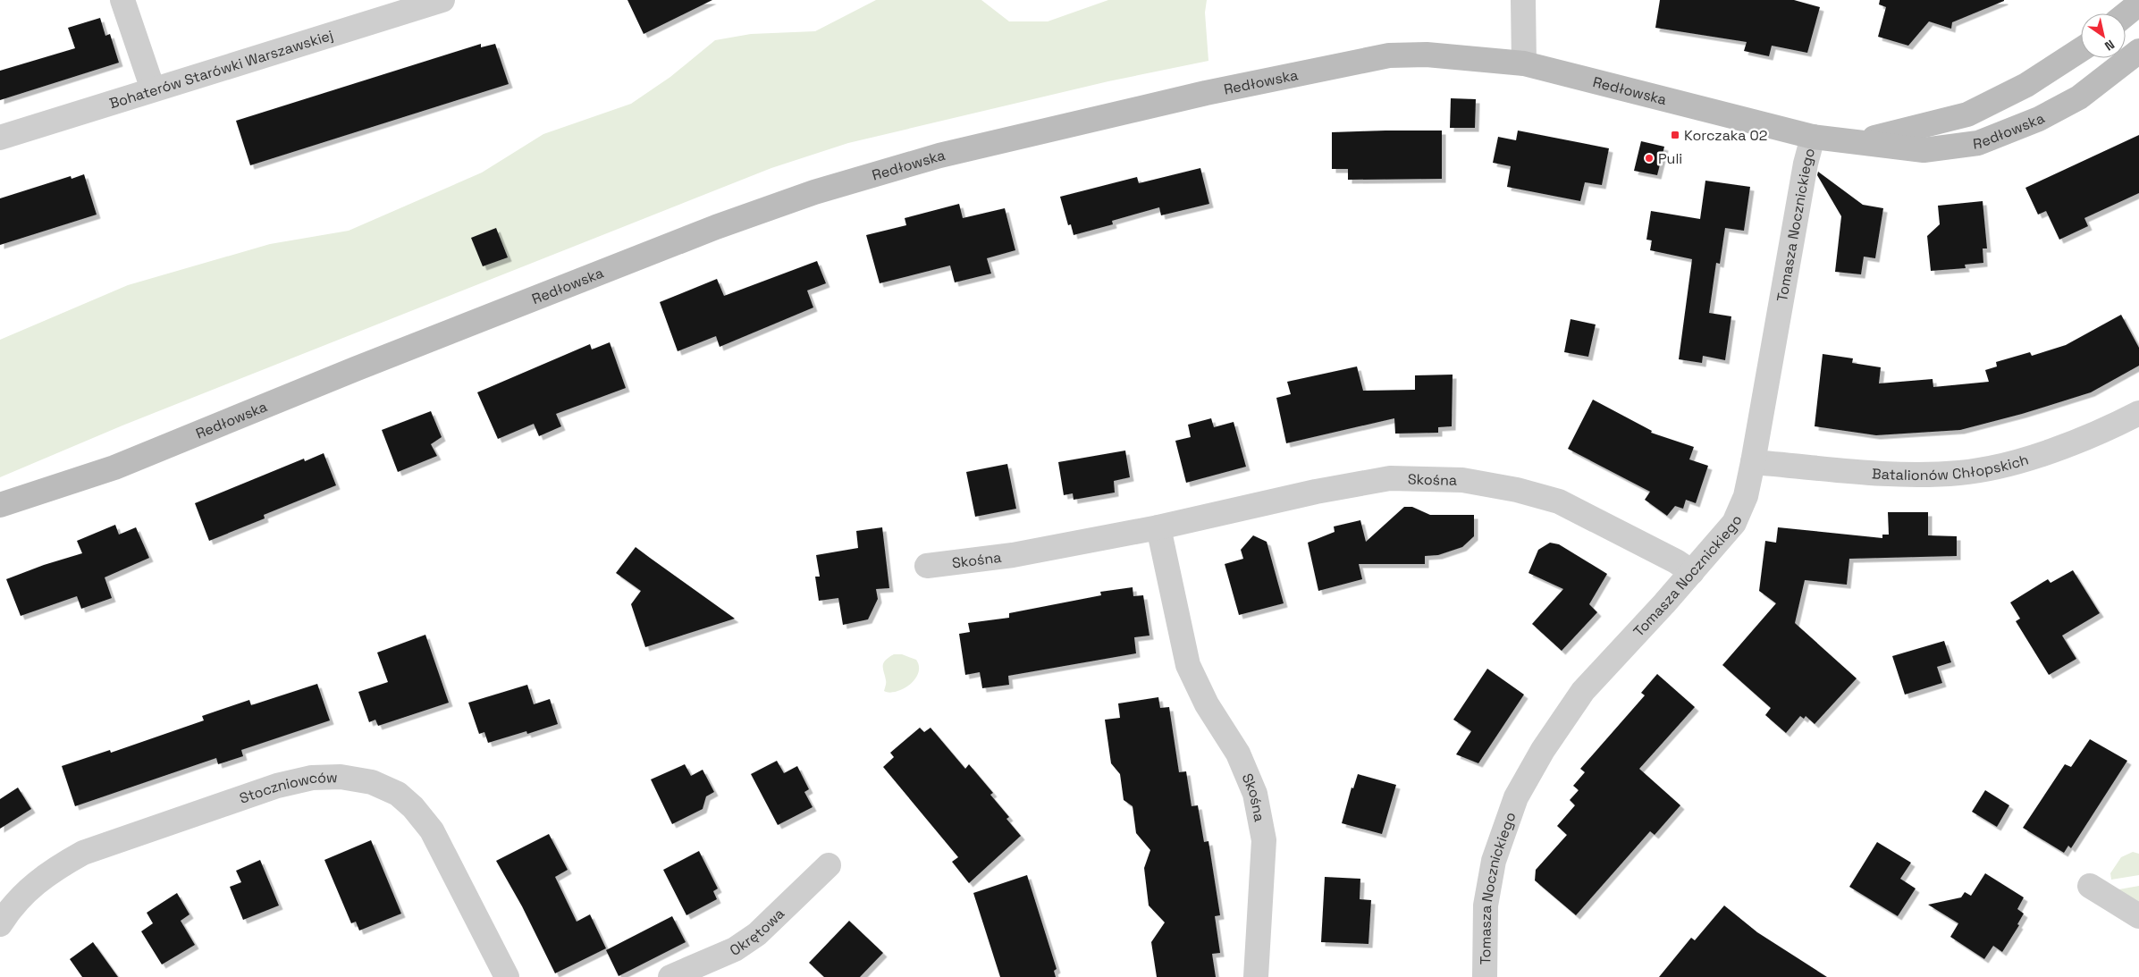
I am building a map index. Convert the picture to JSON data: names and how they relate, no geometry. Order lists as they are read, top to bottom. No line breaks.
{"streets":{"street":["Bohaterów Starówki Warszawskiej","Redłowska","Tomasza Nocznickiego","Batalionów Chłopskich","Skośna","Stoczniowców","Okrętowa"]},"crossings":[["Redłowska","Tomasza Nocznickiego"],["Tomasza Nocznickiego","Batalionów Chłopskich"],["Tomasza Nocznickiego","Skośna"]],"places":{"transit":["Korczaka 02"],"other":["Puli"]},"north":"bottom right"}
